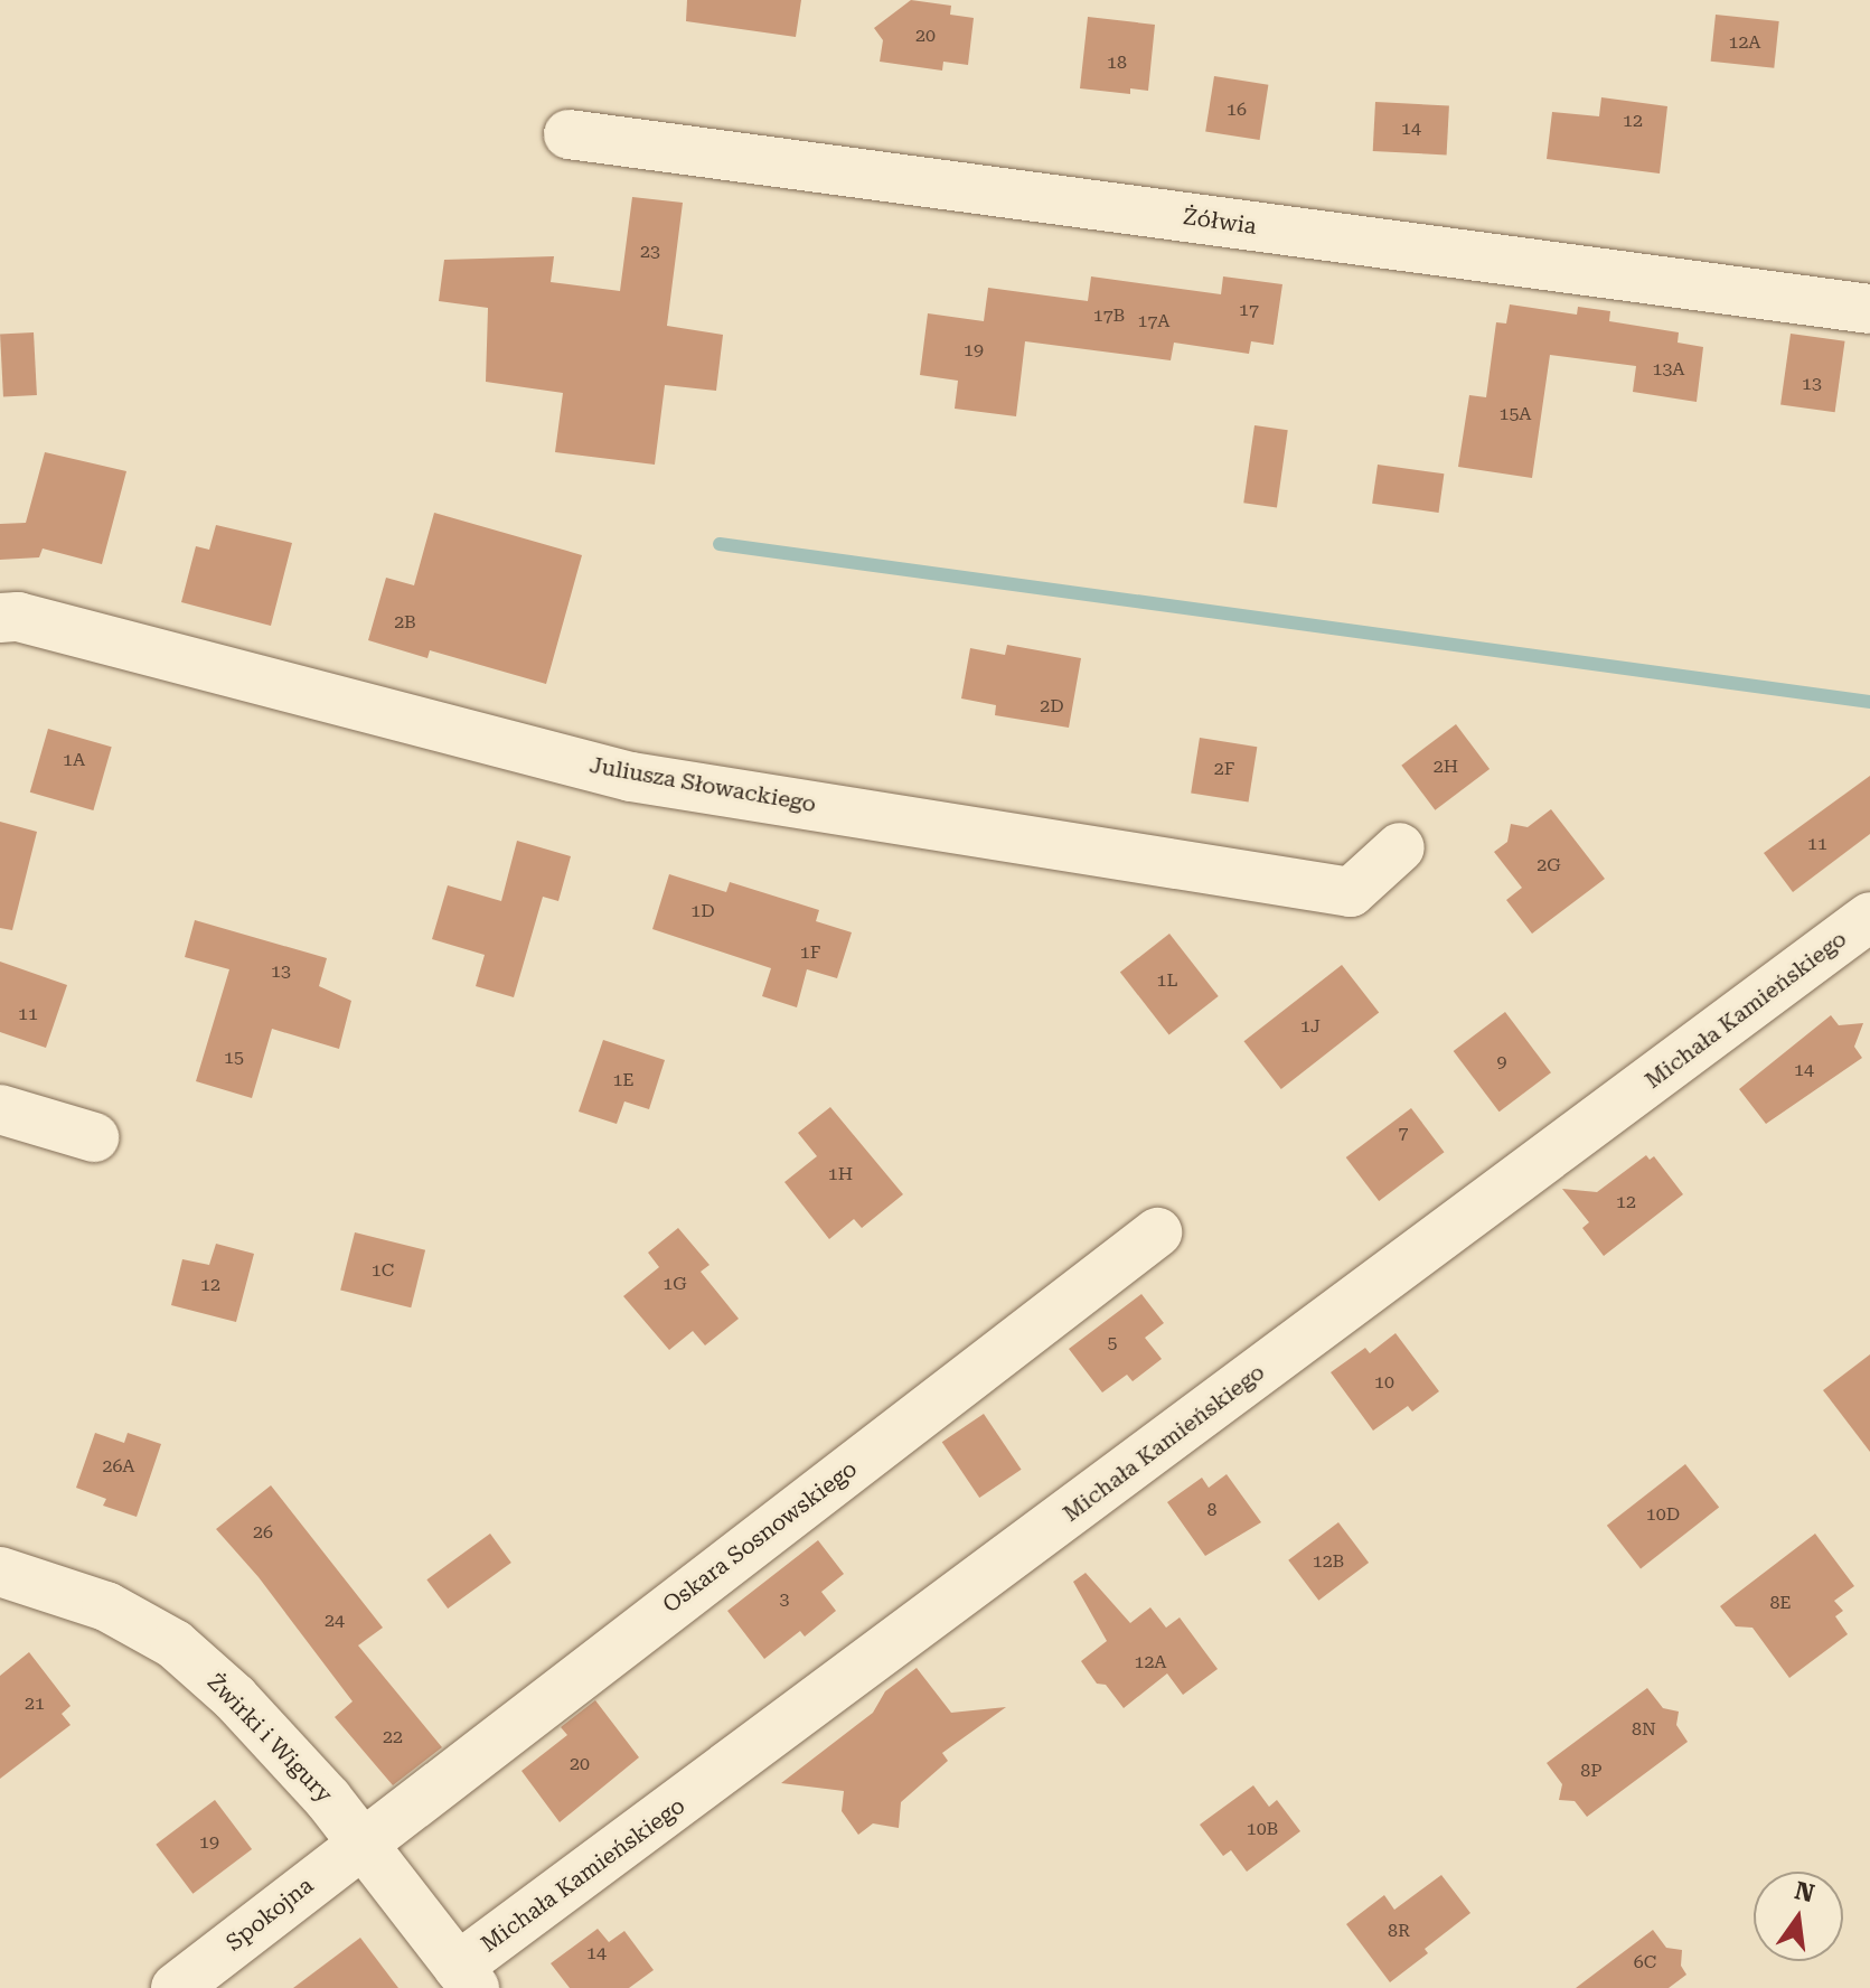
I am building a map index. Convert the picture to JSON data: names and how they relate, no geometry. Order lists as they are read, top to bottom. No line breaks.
{"streets":{"street":["Żółwia","Juliusza Słowackiego","Michała Kamieńskiego","Oskara Sosnowskiego","Żwirki i Wigury","Spokojna"]},"crossings":[["Michała Kamieńskiego","Żwirki i Wigury"],["Oskara Sosnowskiego","Żwirki i Wigury"],["Oskara Sosnowskiego","Spokojna"],["Żwirki i Wigury","Spokojna"]],"house_numbers":["20","12A","18","16","12","14","23","17","17B","17A","19","13A","13","15A","2B","2D","1A","2H","2F","11","2G","1D","1F","13","1L","11","1J","15","9","14","1E","7","1H","12","1C","1G","12","5","10","26A","8","10D","26","12B","3","8E","24","12A","21","8N","22","20","8P","10B","19","8R","14","6C"],"north":"top"}
